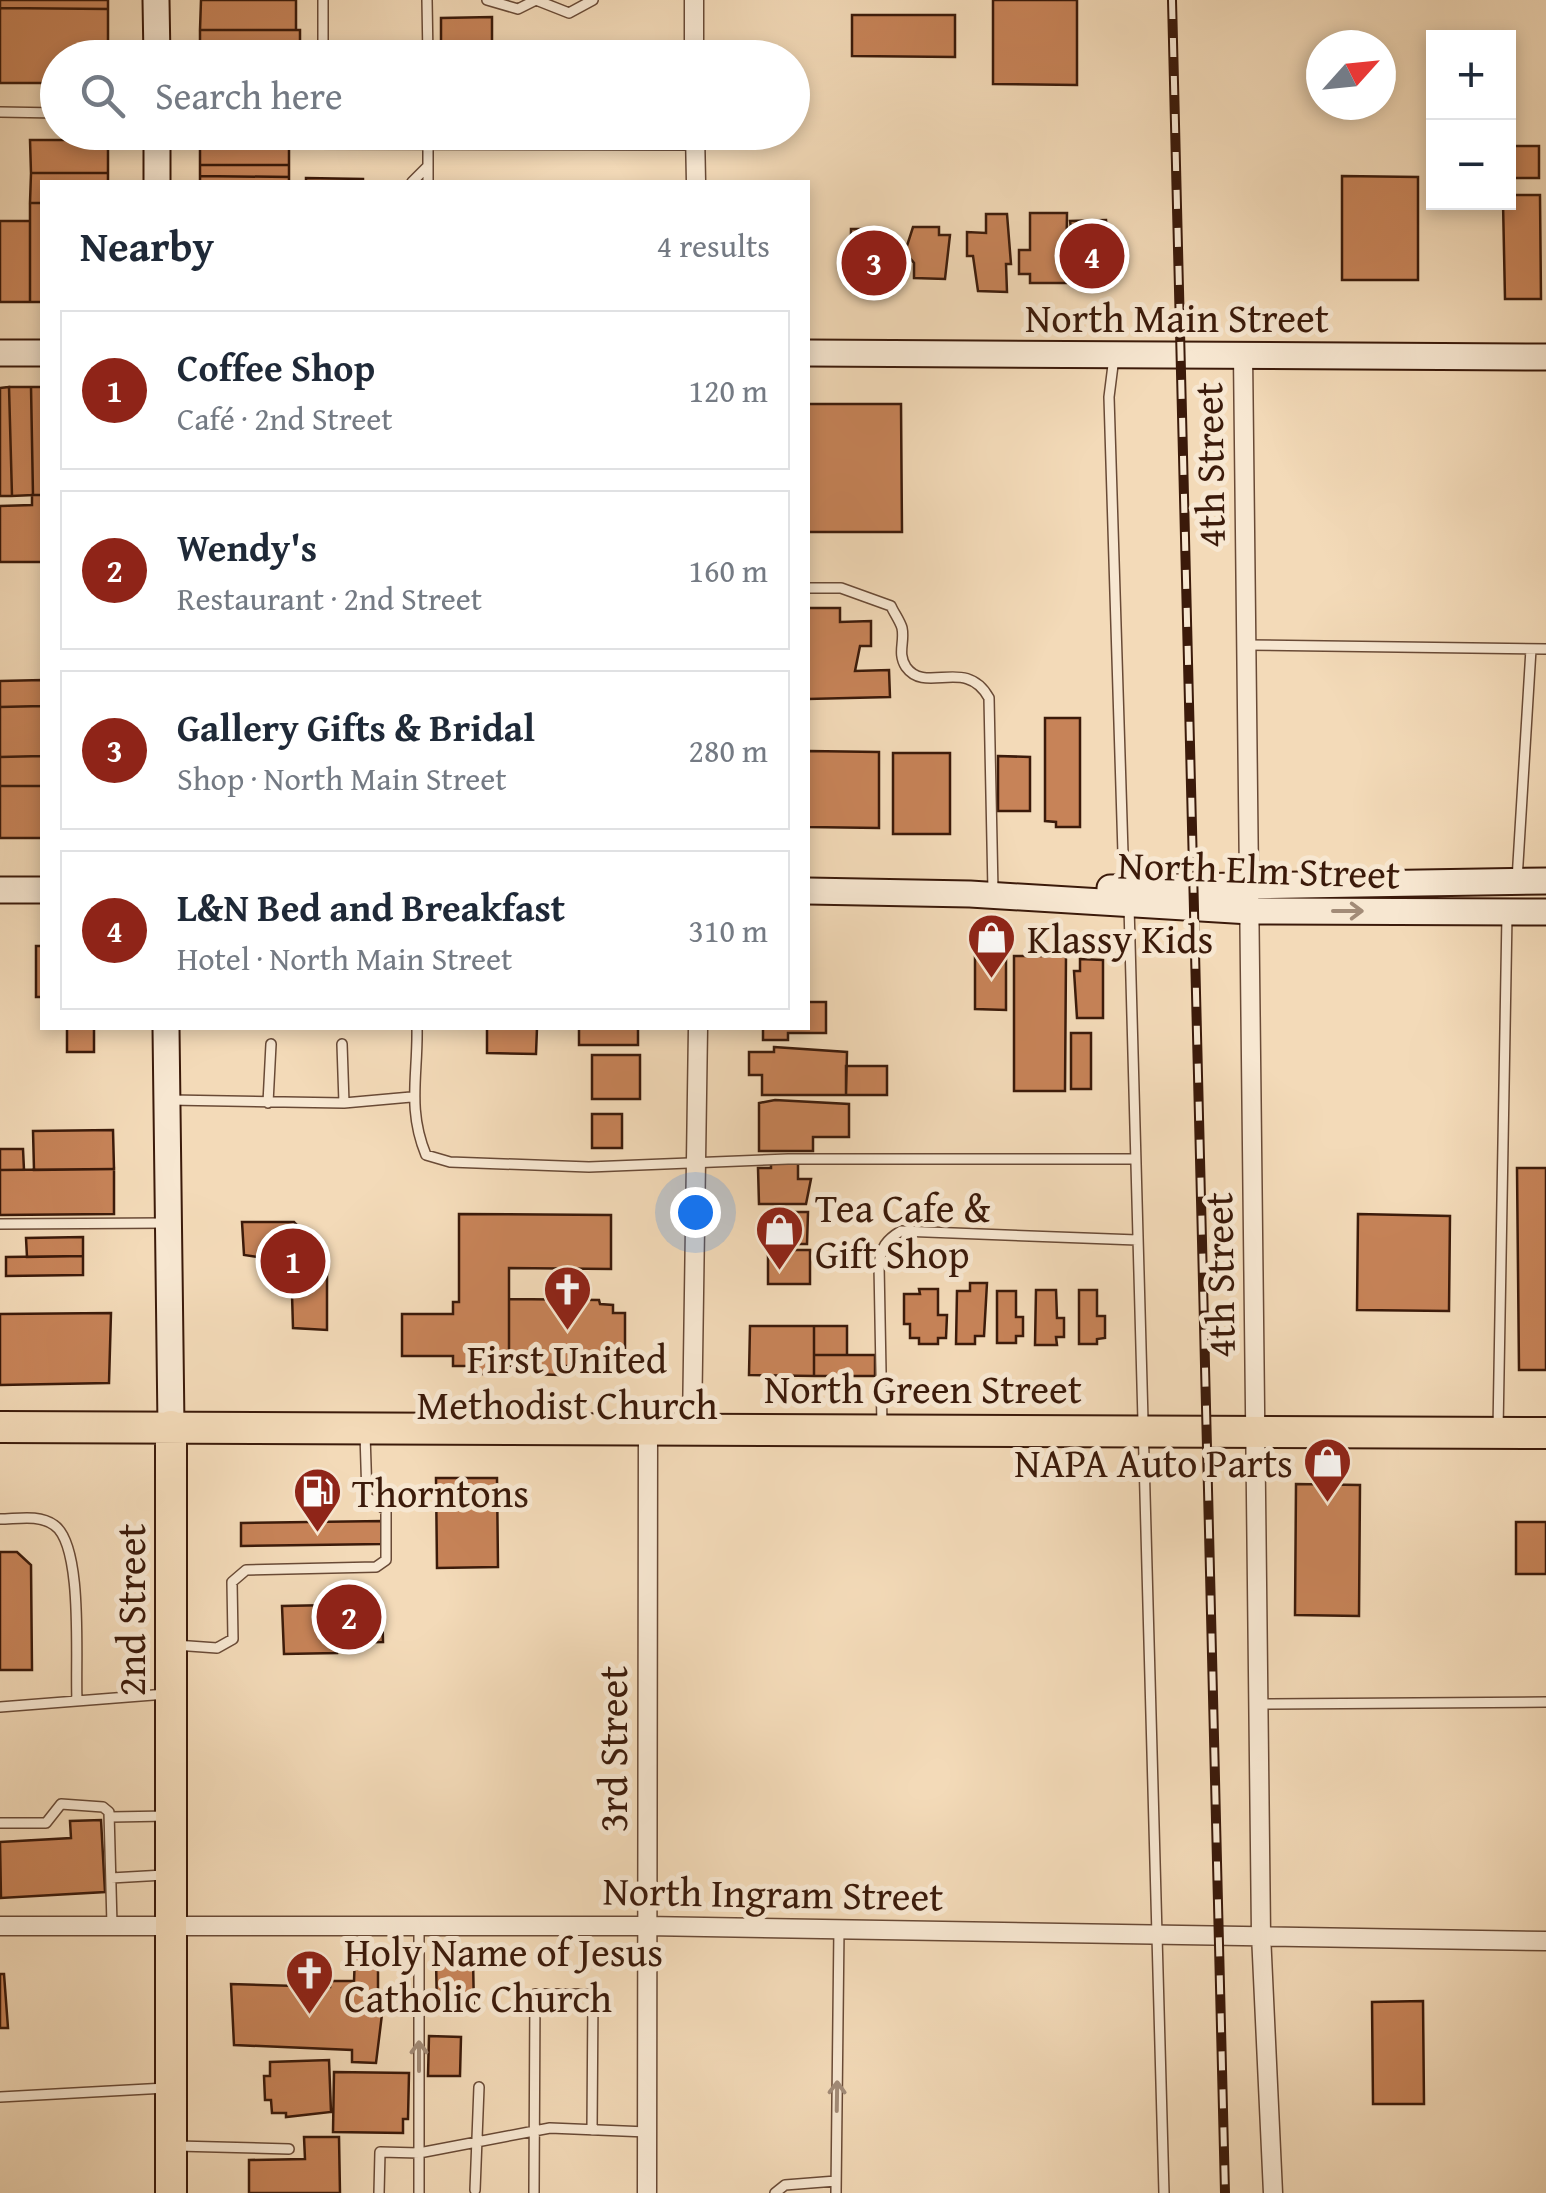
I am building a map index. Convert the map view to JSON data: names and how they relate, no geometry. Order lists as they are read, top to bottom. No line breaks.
{"streets":{"main road":["North Green Street","2nd Street"],"street":["North Main Street","4th Street","North Elm Street","3rd Street","North Ingram Street"]},"crossings":[["North Main Street","4th Street"],["4th Street","North Elm Street"],["4th Street","North Green Street"],["4th Street","North Ingram Street"],["North Green Street","2nd Street"],["North Green Street","3rd Street"],["2nd Street","North Ingram Street"],["3rd Street","North Ingram Street"]],"places":{"shop":["Klassy Kids","Tea Cafe & Gift Shop","NAPA Auto Parts"],"church":["First United Methodist Church","Holy Name of Jesus Catholic Church"],"fuel station":["Thorntons"]},"north":"top right","page":{"map_buttons":["+","−"],"search":"Search here","heading":["Nearby","4 results"],"pins":["4","3","1","2"],"list":[{"mark":"1","name":"Coffee Shop","note":"Café · 2nd Street","value":"120 m"},{"mark":"2","name":"Wendy's","note":"Restaurant · 2nd Street","value":"160 m"},{"mark":"3","name":"Gallery Gifts & Bridal","note":"Shop · North Main Street","value":"280 m"},{"mark":"4","name":"L&N Bed and Breakfast","note":"Hotel · North Main Street","value":"310 m"}]}}
